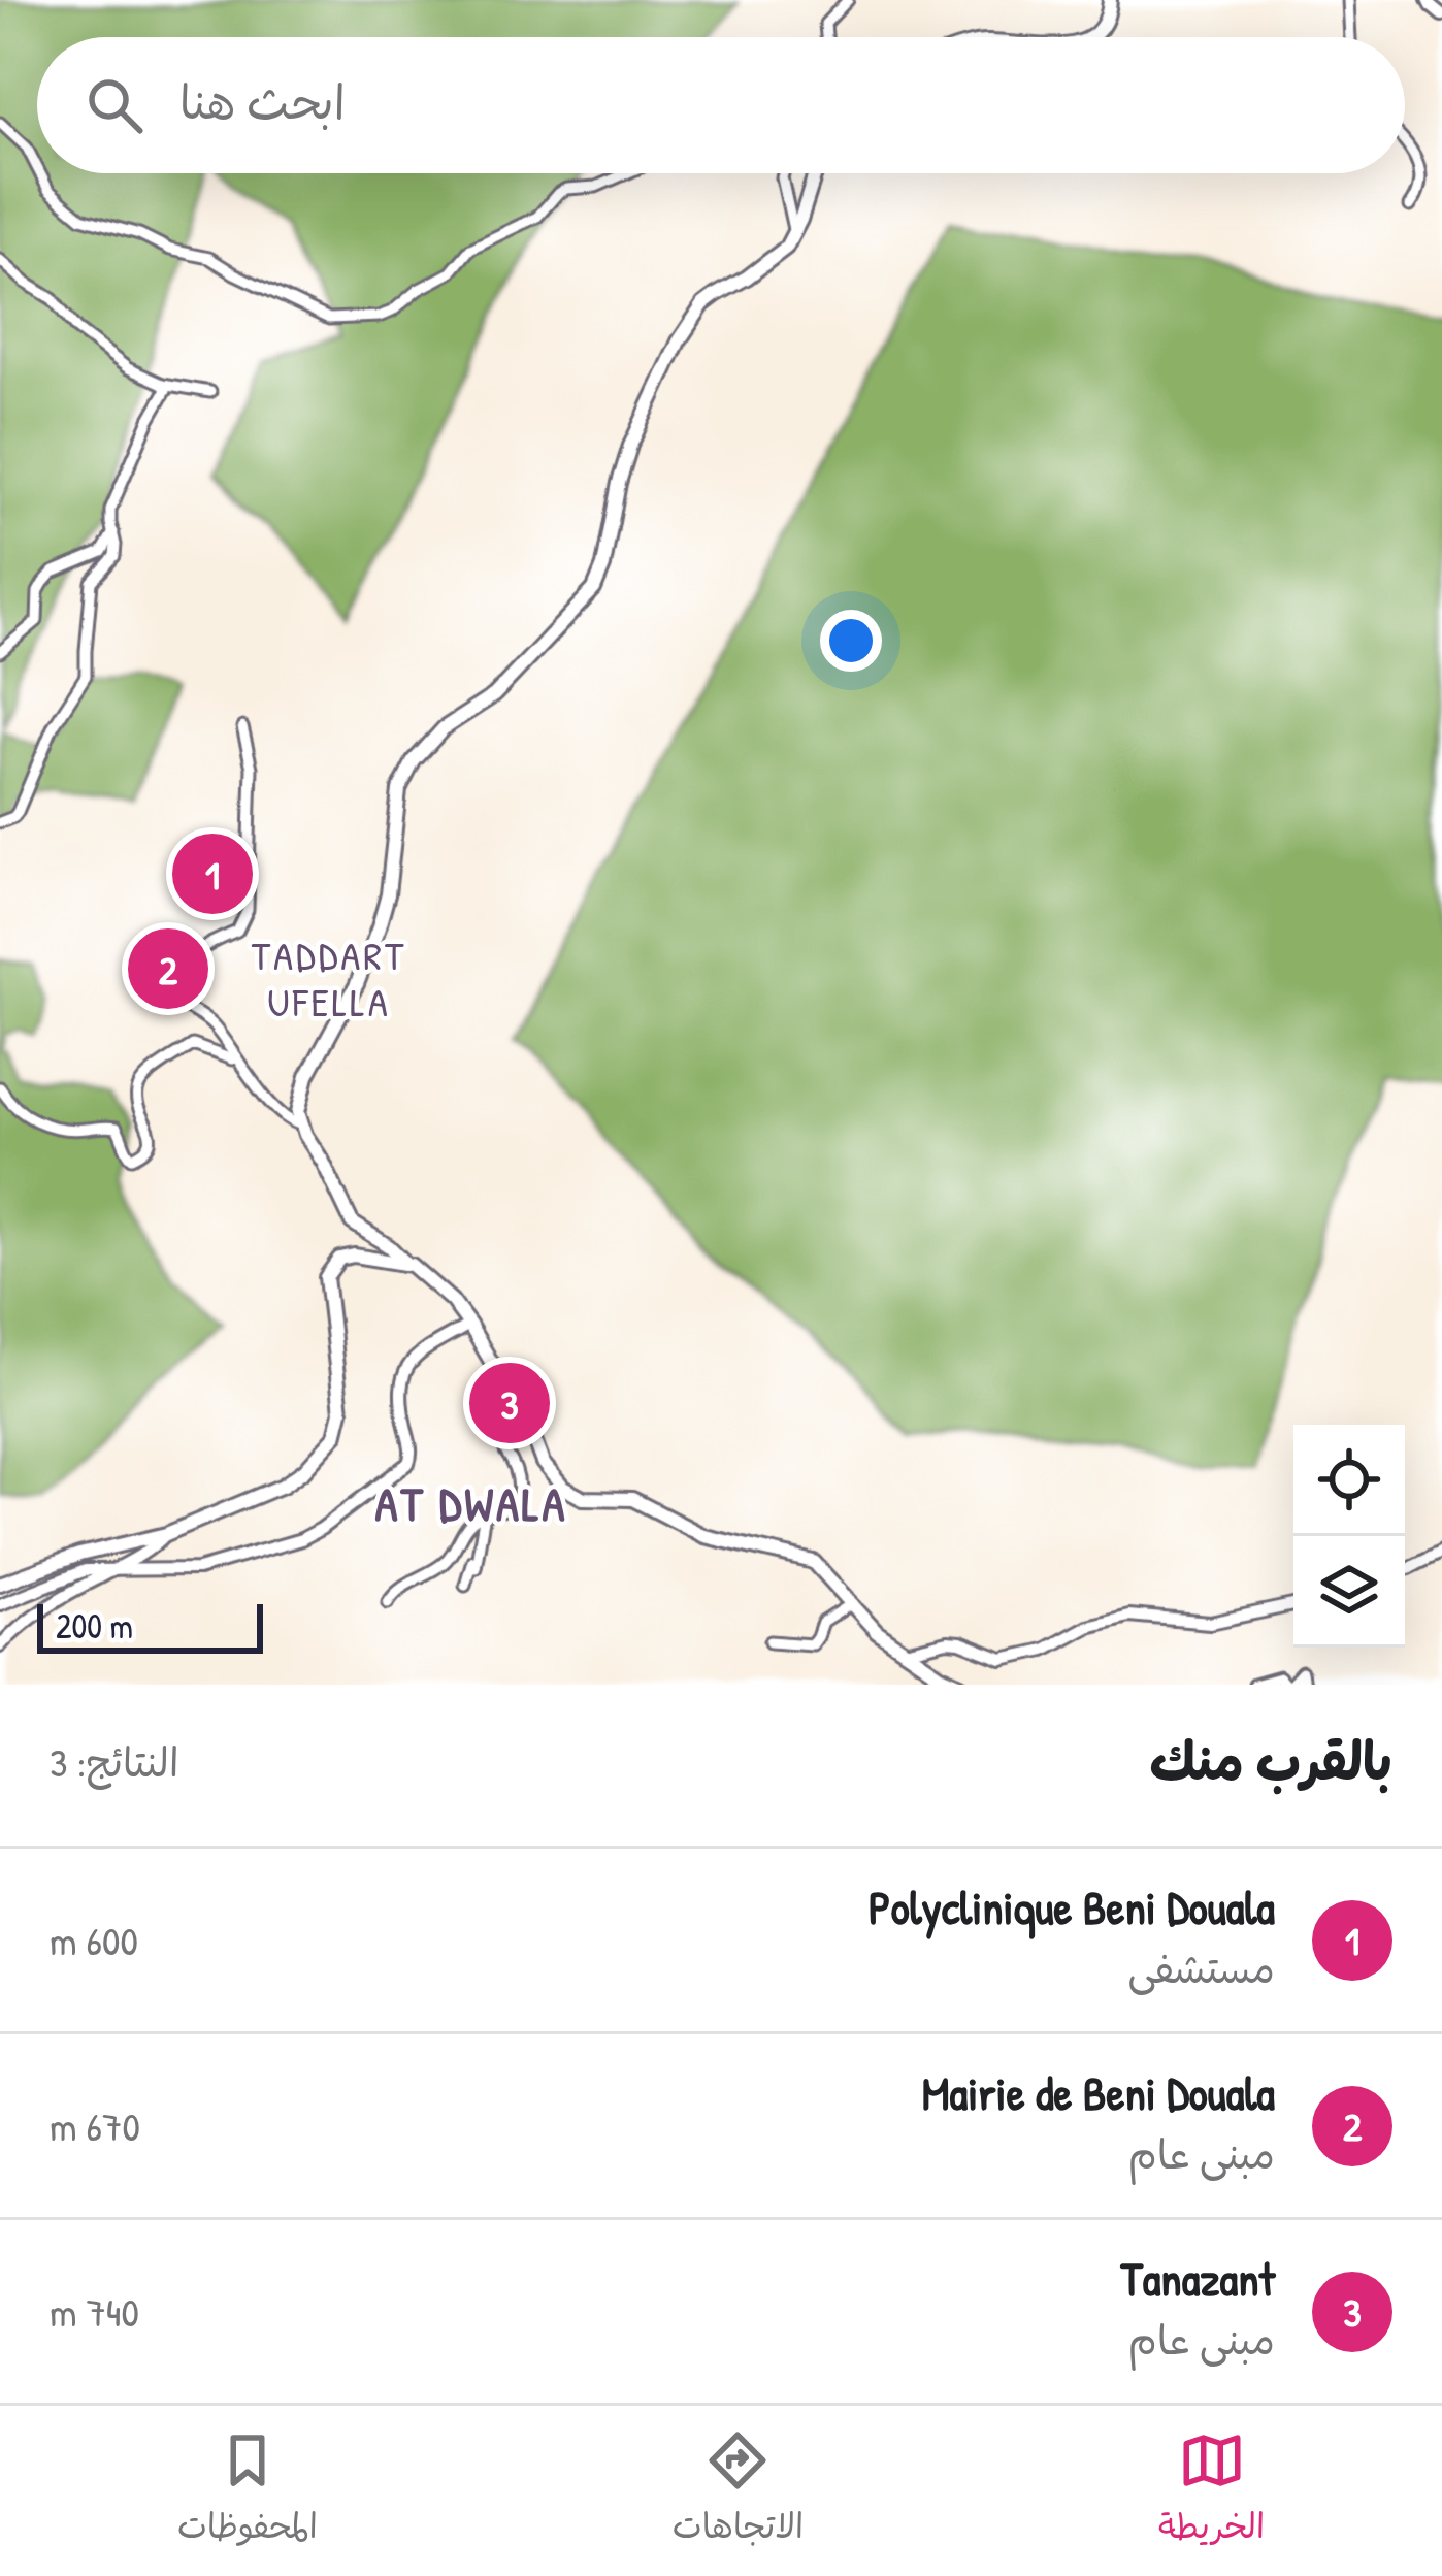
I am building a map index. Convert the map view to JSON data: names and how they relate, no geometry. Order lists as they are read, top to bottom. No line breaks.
{"districts":["TADDART UFELLA","AT DWALA"],"scale_bar":"200 m","page":{"search":"ابحث هنا","pins":["1","2","3"],"scale":"200 m","heading":["بالقرب منك","النتائج: 3"],"list":[{"mark":"1","name":"Polyclinique Beni Douala","note":"مستشفى","value":"600 m"},{"mark":"2","name":"Mairie de Beni Douala","note":"مبنى عام","value":"670 m"},{"mark":"3","name":"Tanazant","note":"مبنى عام","value":"740 m"}],"nav":["الخريطة","الاتجاهات","المحفوظات"]}}
